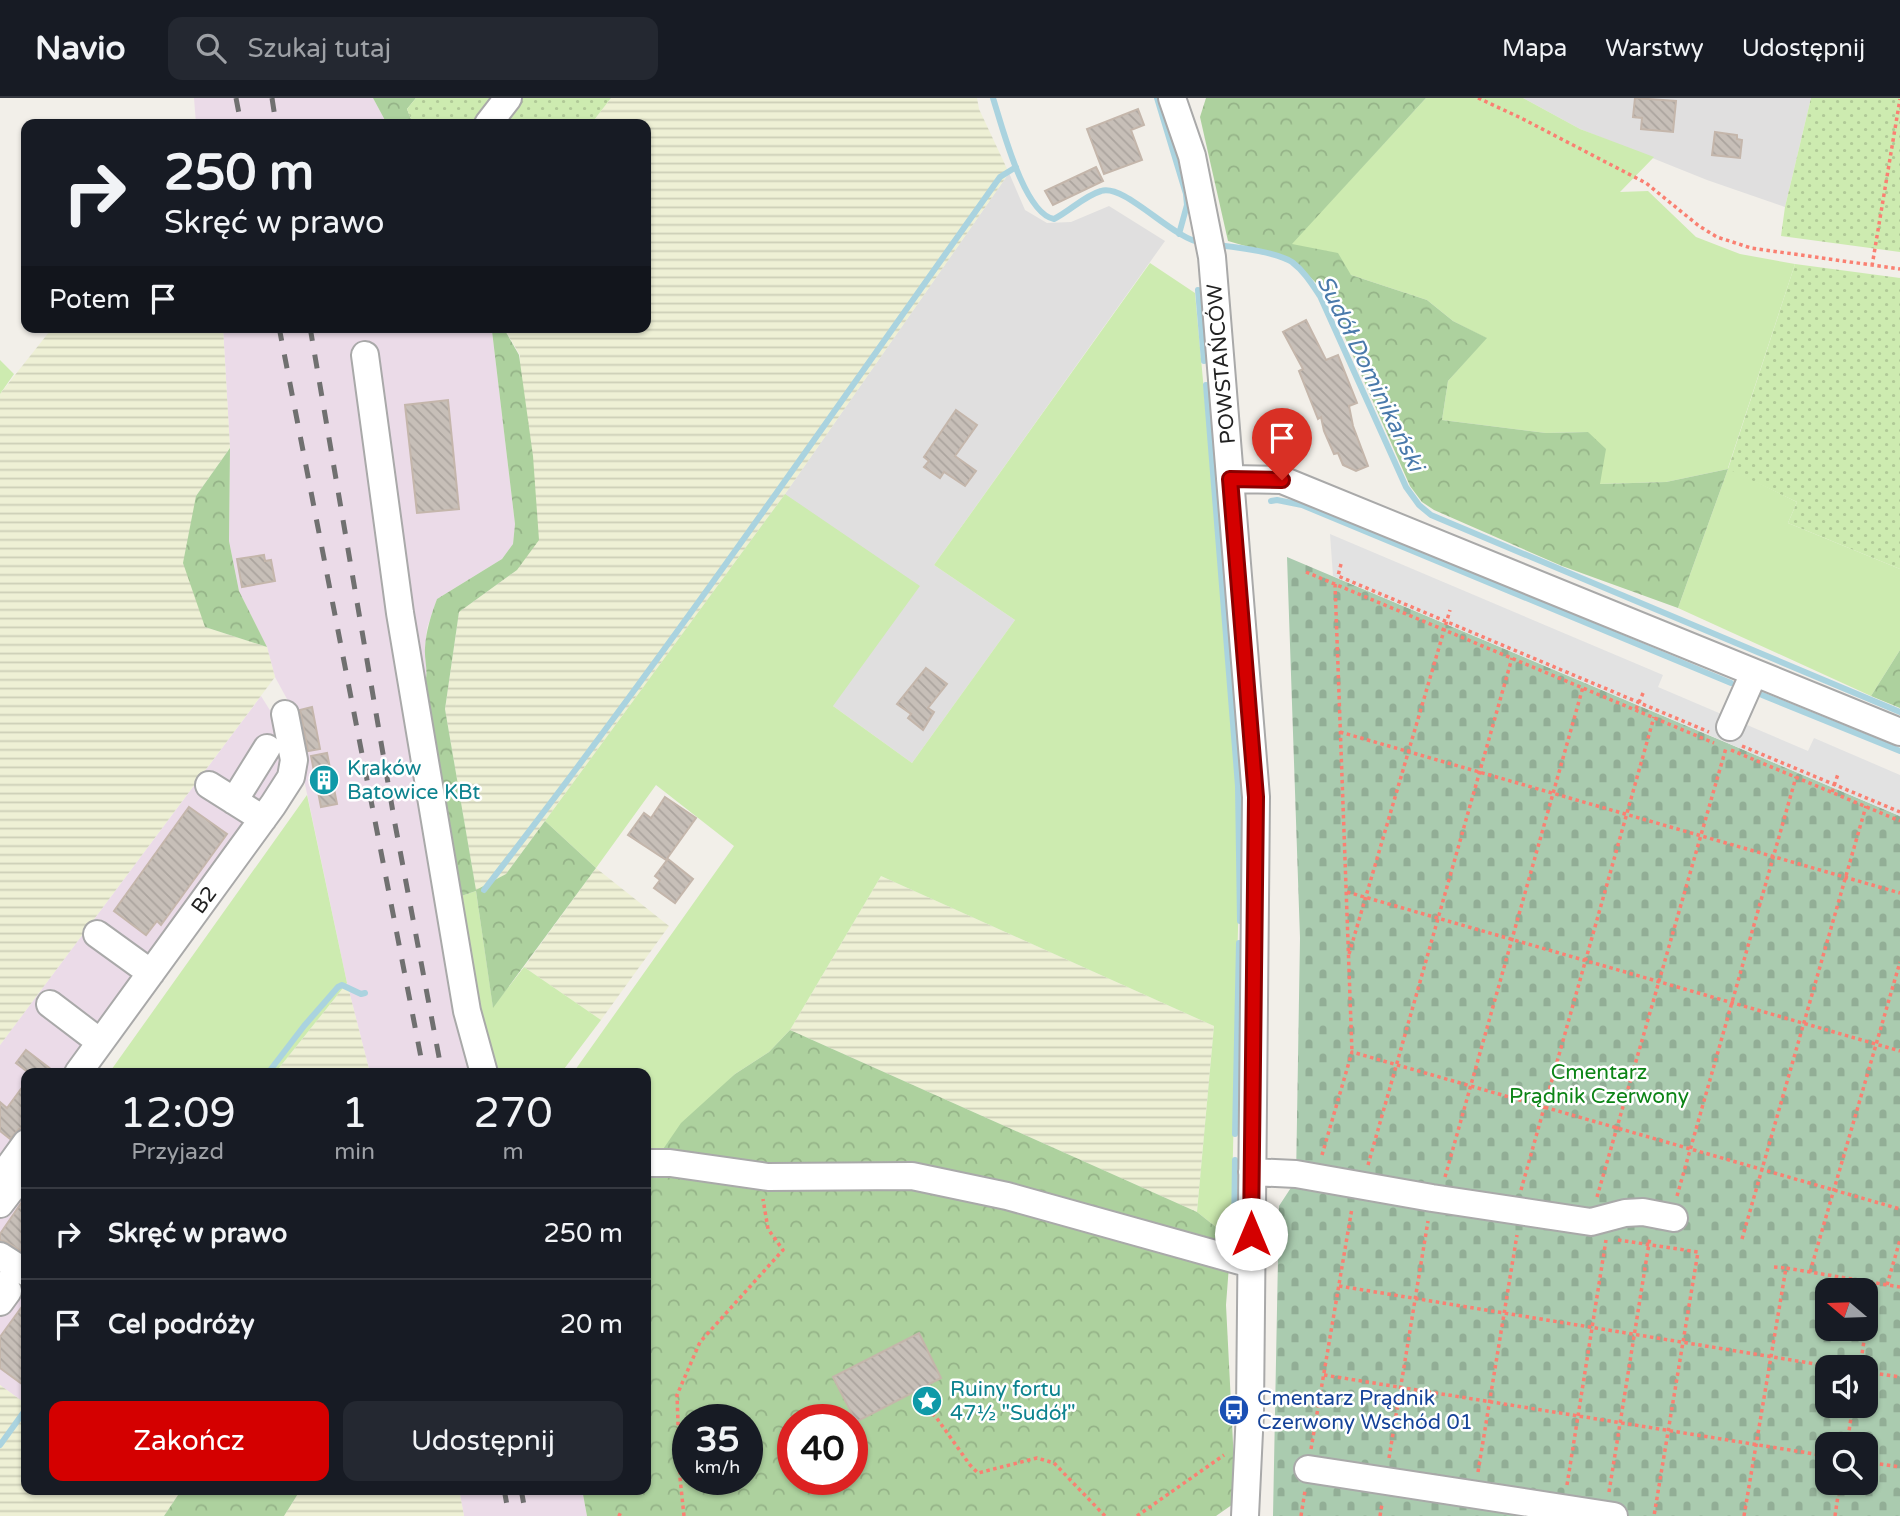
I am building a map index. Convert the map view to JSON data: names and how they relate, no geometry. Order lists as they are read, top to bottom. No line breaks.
{"streets":{"street":["POWSTAŃCÓW","B2"]},"water":["Sudół Dominikański"],"parks":["Cmentarz Prądnik Czerwony"],"places":{"building":["Kraków Batowice KBt"],"place":["Ruiny fortu 47½ \"Sudół\""],"bus stop":["Cmentarz Prądnik Czerwony Wschód 01"]},"north":"left","page":{"header":"Navio","search":"Szukaj tutaj","nav":["Mapa","Warstwy","Udostępnij"],"turn":["250 m","Skręć w prawo"],"then":"Potem","eta":["12:09","Przyjazd","1","min","270","m"],"list":[{"name":"Skręć w prawo","value":"250 m"},{"name":"Cel podróży","value":"20 m"}],"buttons":["Zakończ","Udostępnij"],"speed":"35 km/h","limit":"40"}}
